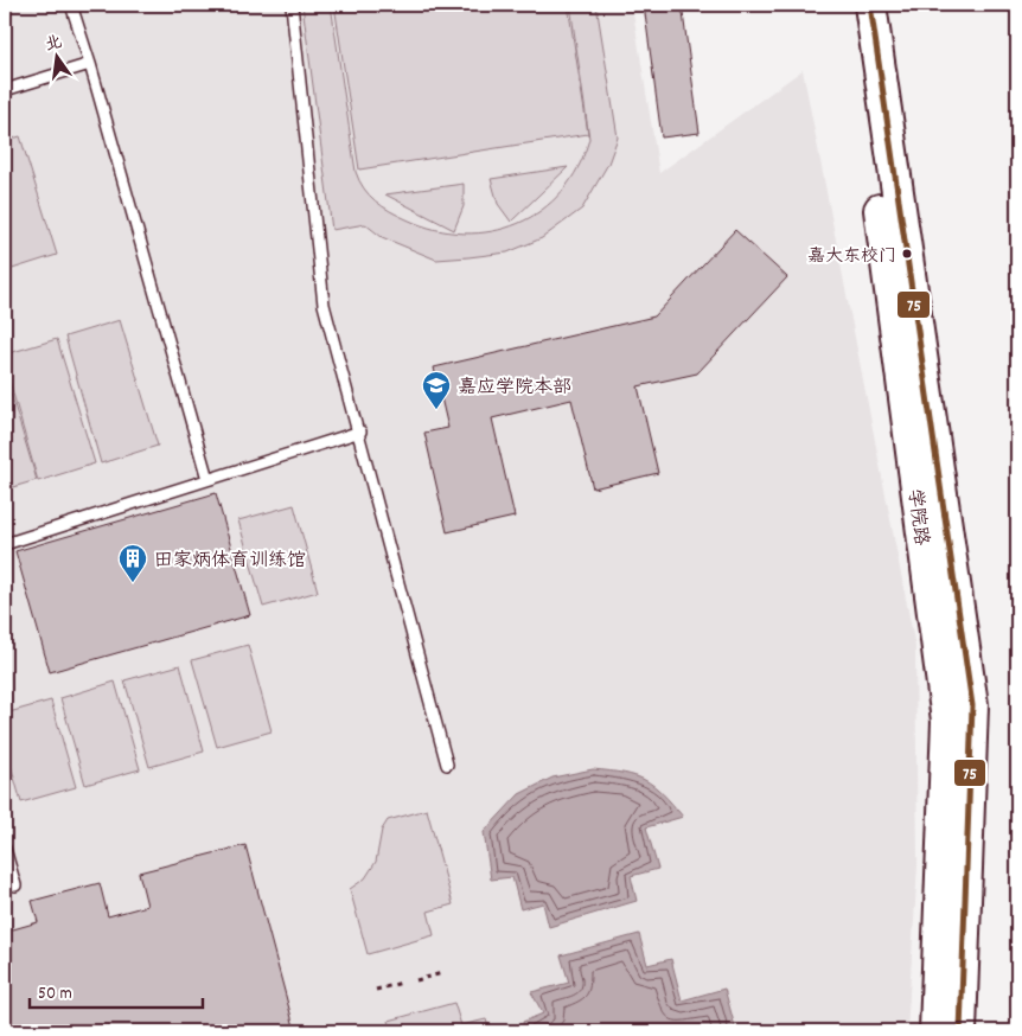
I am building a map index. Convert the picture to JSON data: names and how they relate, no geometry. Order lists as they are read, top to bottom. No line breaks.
{"streets":{"street":["学院路"]},"places":{"other":["嘉大东校门"],"school or university":["嘉应学院本部"],"building":["田家炳体育训练馆"]},"lines":["transit line 75"],"scale_bar":"50 m","north":"top"}
